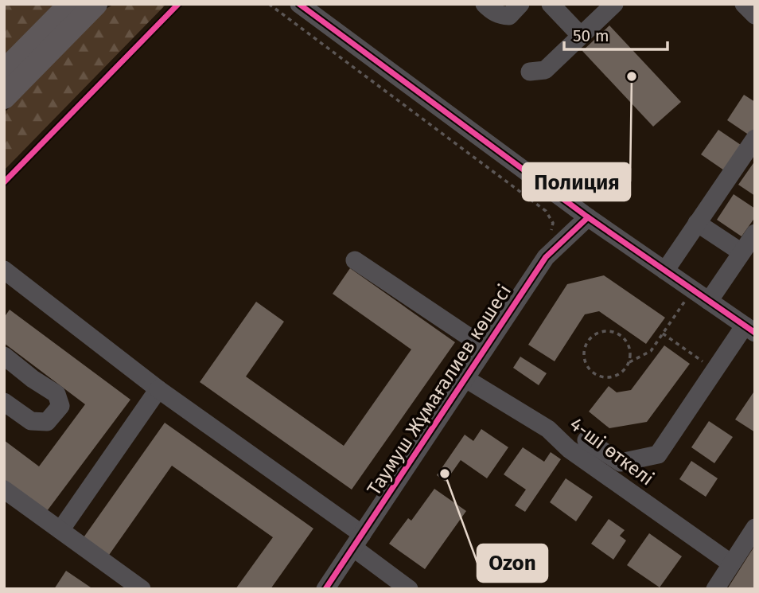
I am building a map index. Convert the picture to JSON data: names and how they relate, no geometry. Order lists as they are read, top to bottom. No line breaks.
{"streets":{"street":["Таумуш Жұмағалиев көшесі","4-ші өткелі"]},"crossings":[["Таумуш Жұмағалиев көшесі","4-ші өткелі"]],"places":["Полиция","Ozon"],"scale_bar":"50 m"}
